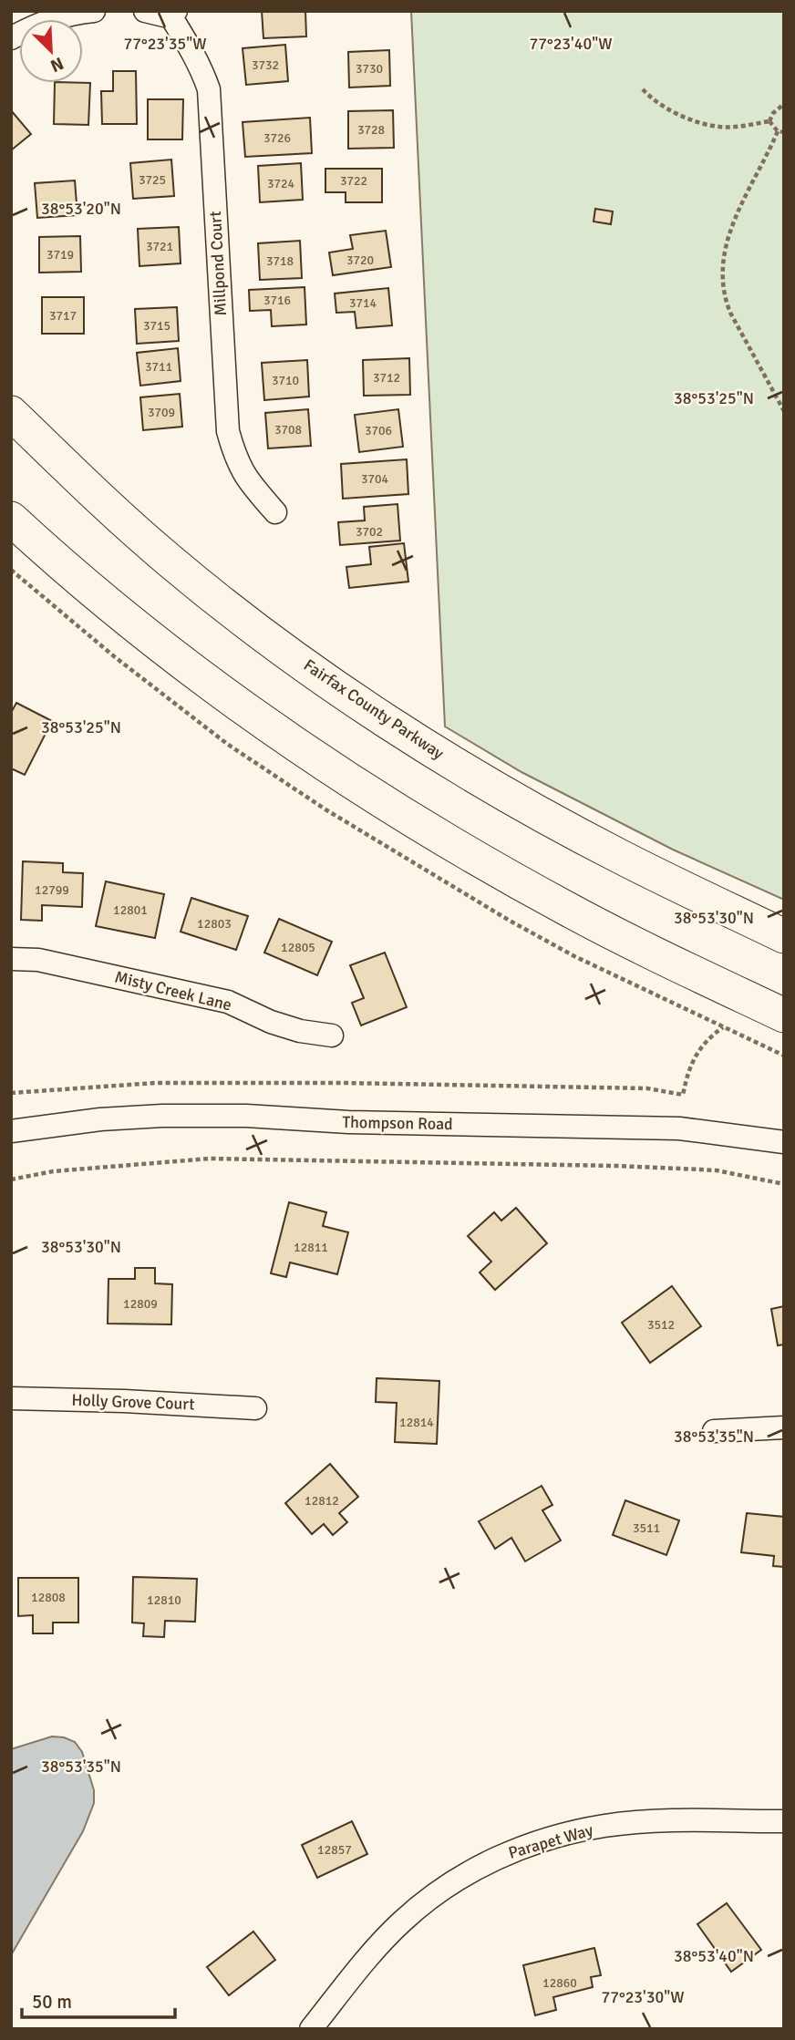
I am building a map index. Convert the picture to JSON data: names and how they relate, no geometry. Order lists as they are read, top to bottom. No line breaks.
{"streets":{"highway":["Fairfax County Parkway"],"street":["Millpond Court","Misty Creek Lane","Thompson Road","Holly Grove Court","Parapet Way"]},"house_numbers":["3732","3730","3728","3726","3725","3722","3724","3721","3719","3720","3718","3716","3714","3717","3715","3711","3712","3710","3709","3708","3706","3704","3702","12799","12801","12803","12805","12811","12809","3512","12814","12812","3511","12808","12810","12857","12860"],"scale_bar":"50 m","north":"bottom right","coordinates":["77°23'35\"W","77°23'40\"W","38°53'20\"N","38°53'25\"N","38°53'30\"N","38°53'35\"N","38°53'40\"N","77°23'30\"W"]}
